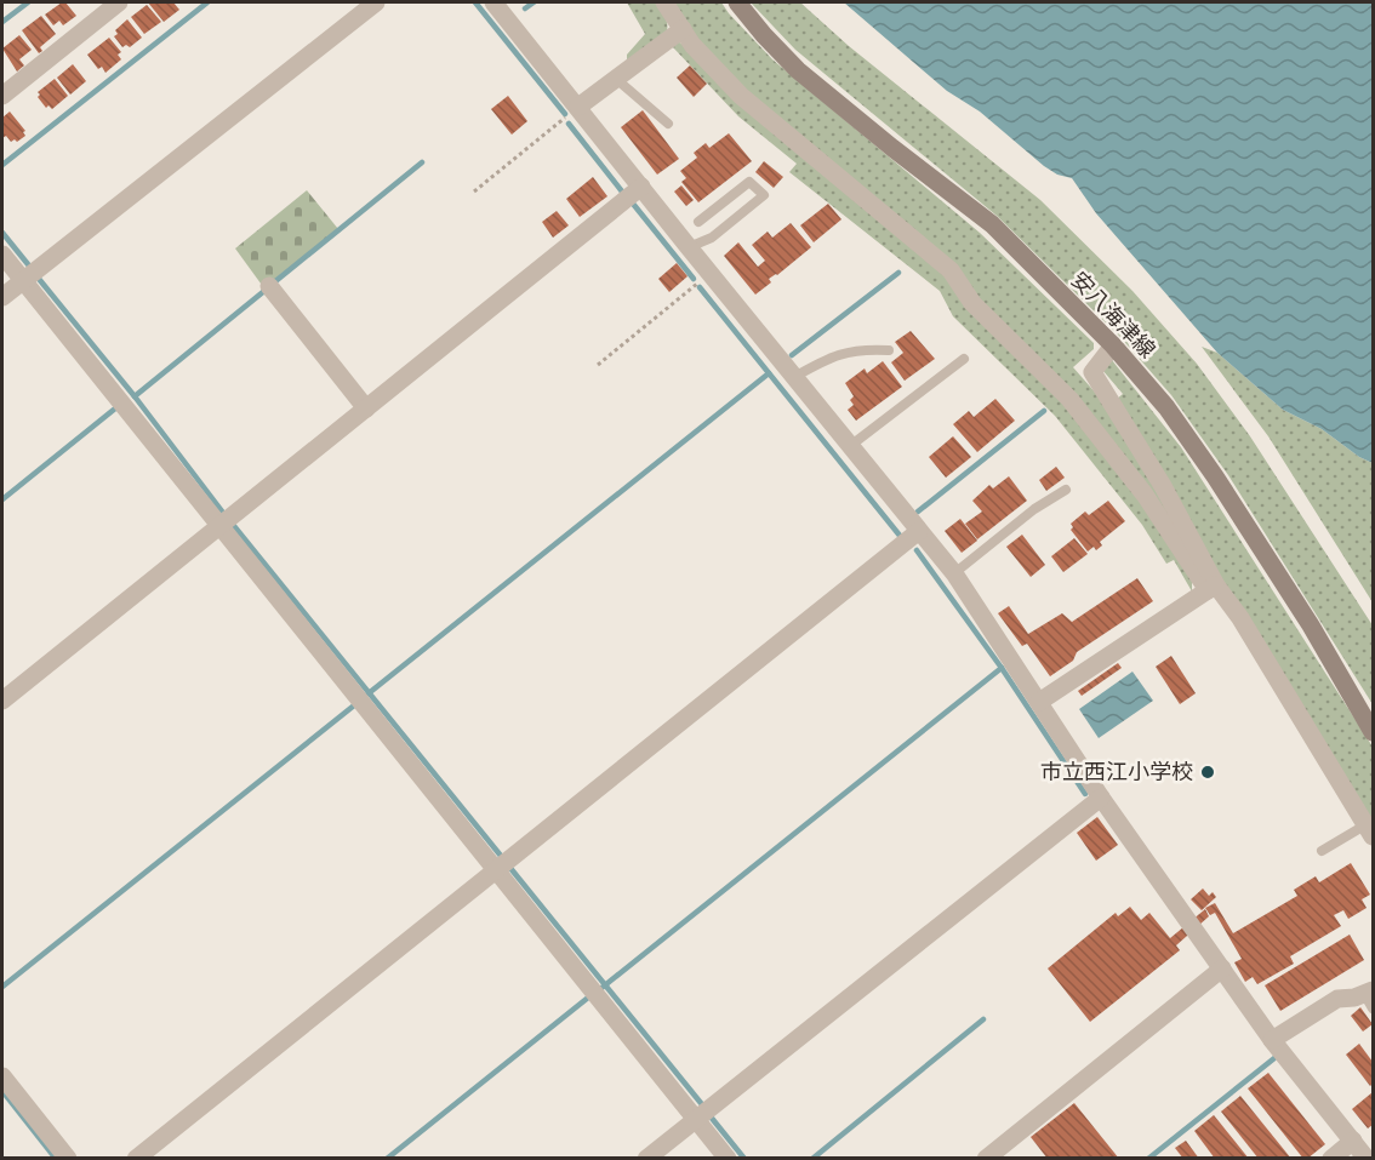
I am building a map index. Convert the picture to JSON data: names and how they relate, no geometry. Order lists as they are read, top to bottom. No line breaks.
{"streets":{"main road":["安八海津線"]},"places":["市立西江小学校"]}
